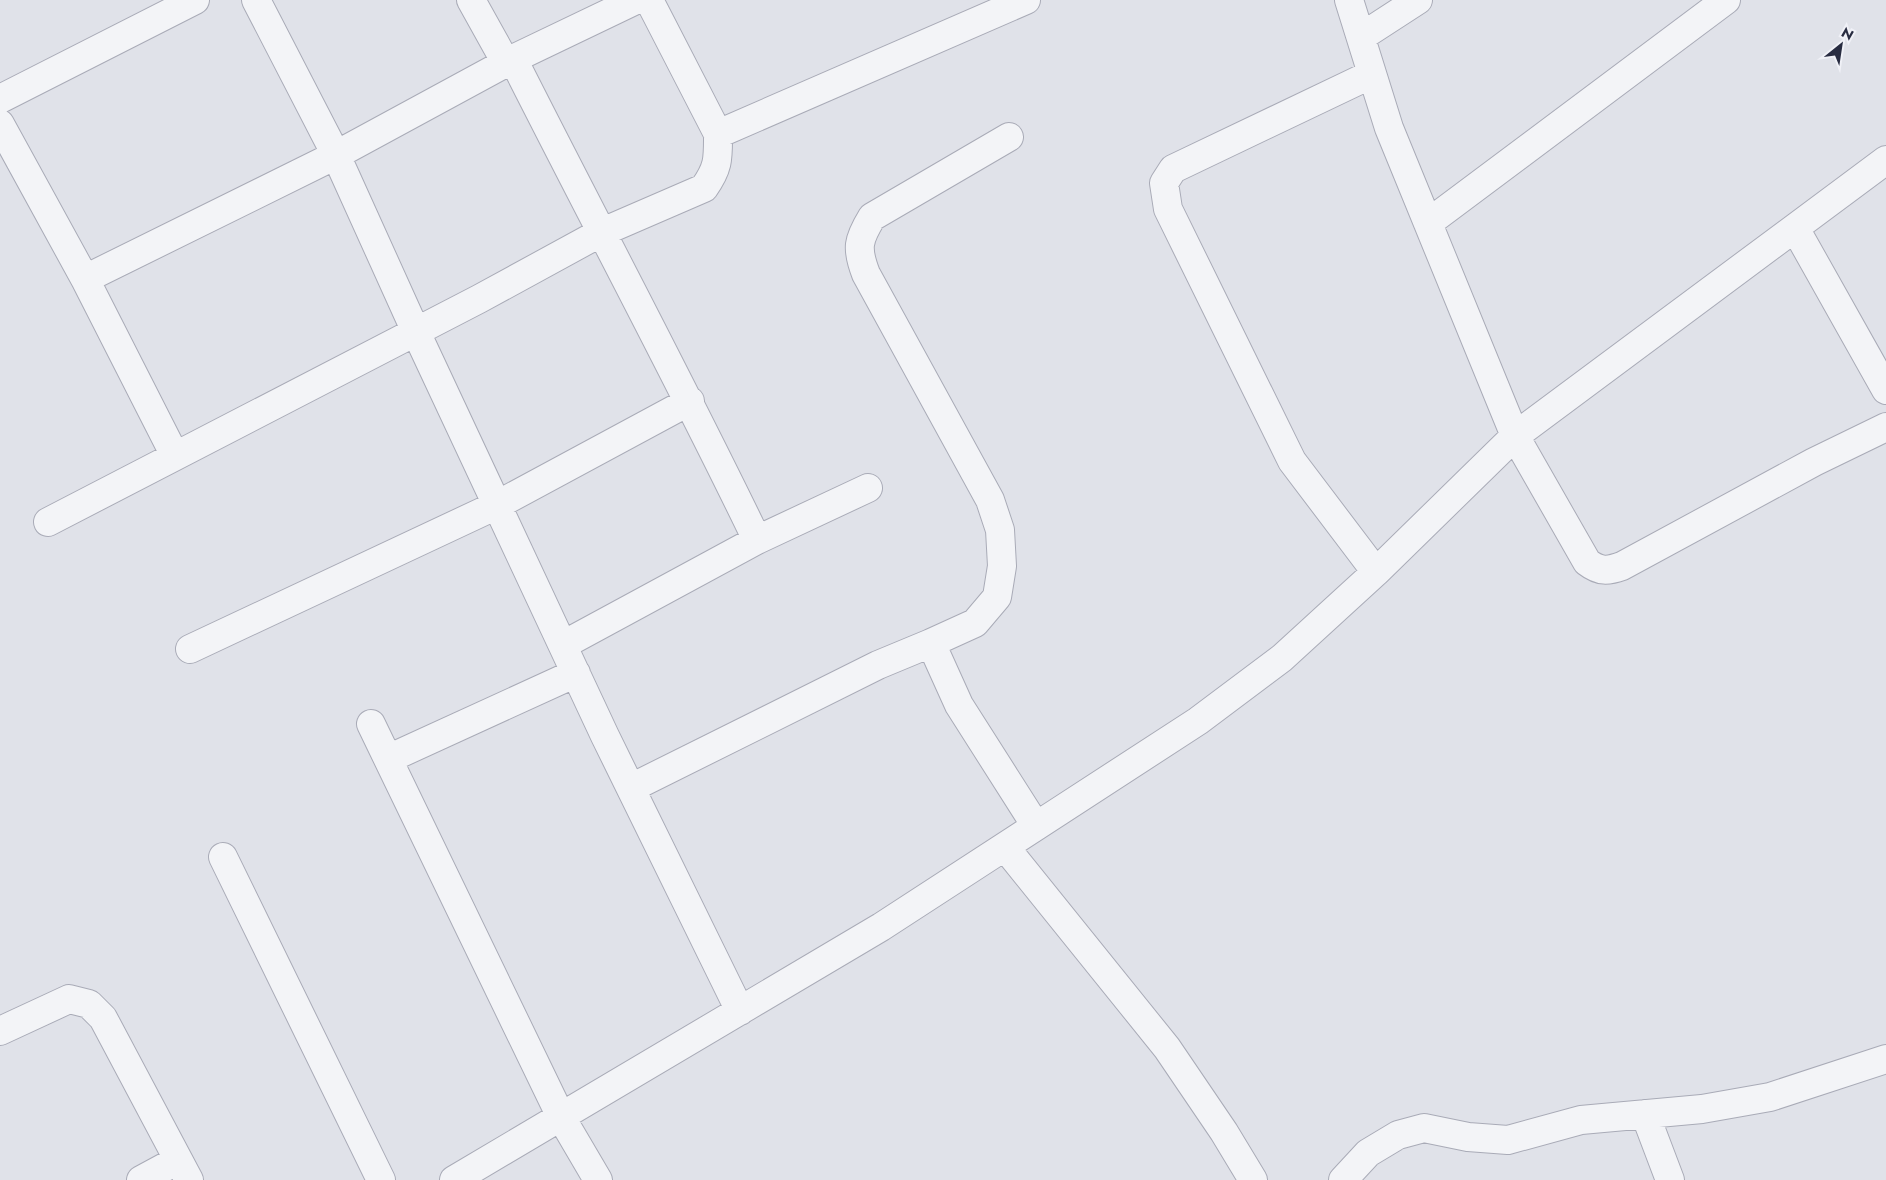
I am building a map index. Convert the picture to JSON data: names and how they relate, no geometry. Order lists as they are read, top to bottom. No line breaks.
{"north":"top right"}
